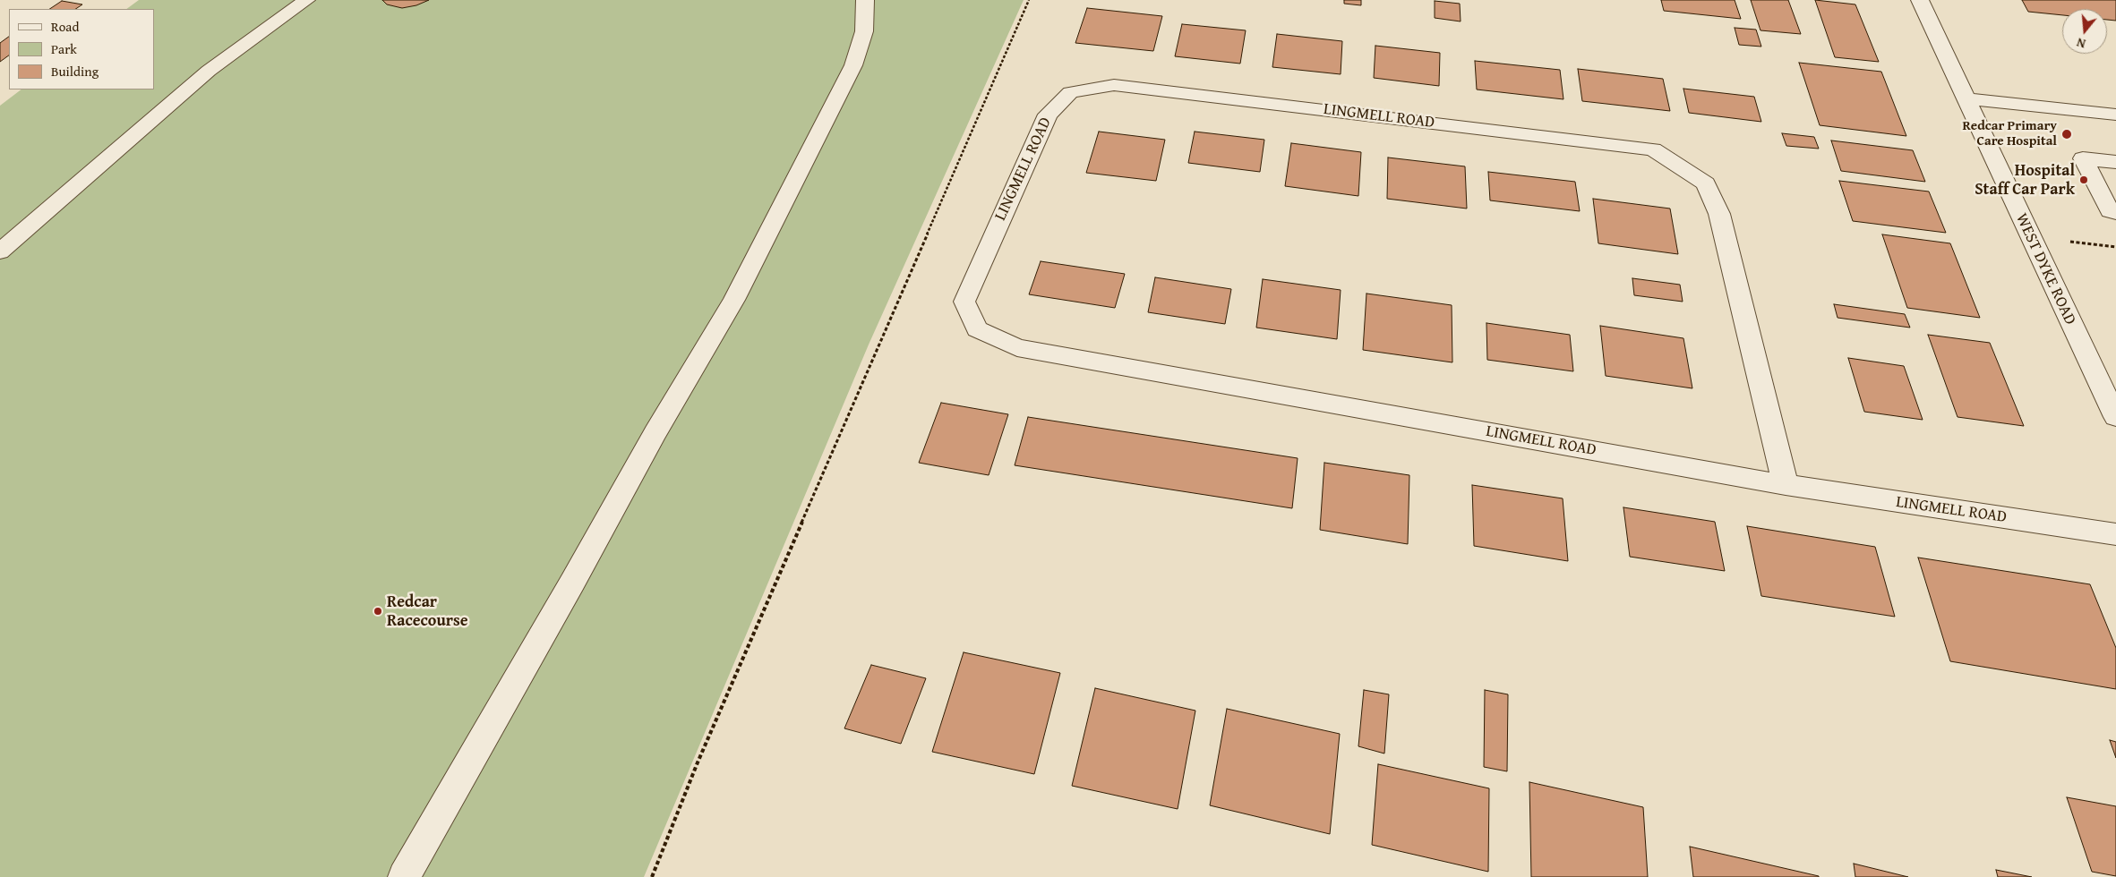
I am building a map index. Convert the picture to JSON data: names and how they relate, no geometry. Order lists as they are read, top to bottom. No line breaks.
{"streets":{"street":["LINGMELL ROAD","WEST DYKE ROAD"]},"places":["Redcar Primary Care Hospital","Hospital Staff Car Park","Redcar Racecourse"],"legend":["Road","Park","Building"],"north":"bottom"}
